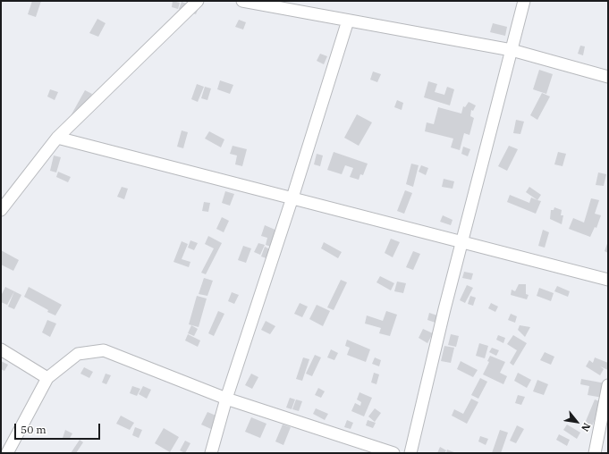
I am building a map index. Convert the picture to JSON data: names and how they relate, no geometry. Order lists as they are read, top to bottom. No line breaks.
{"scale_bar":"50 m","north":"bottom right"}
